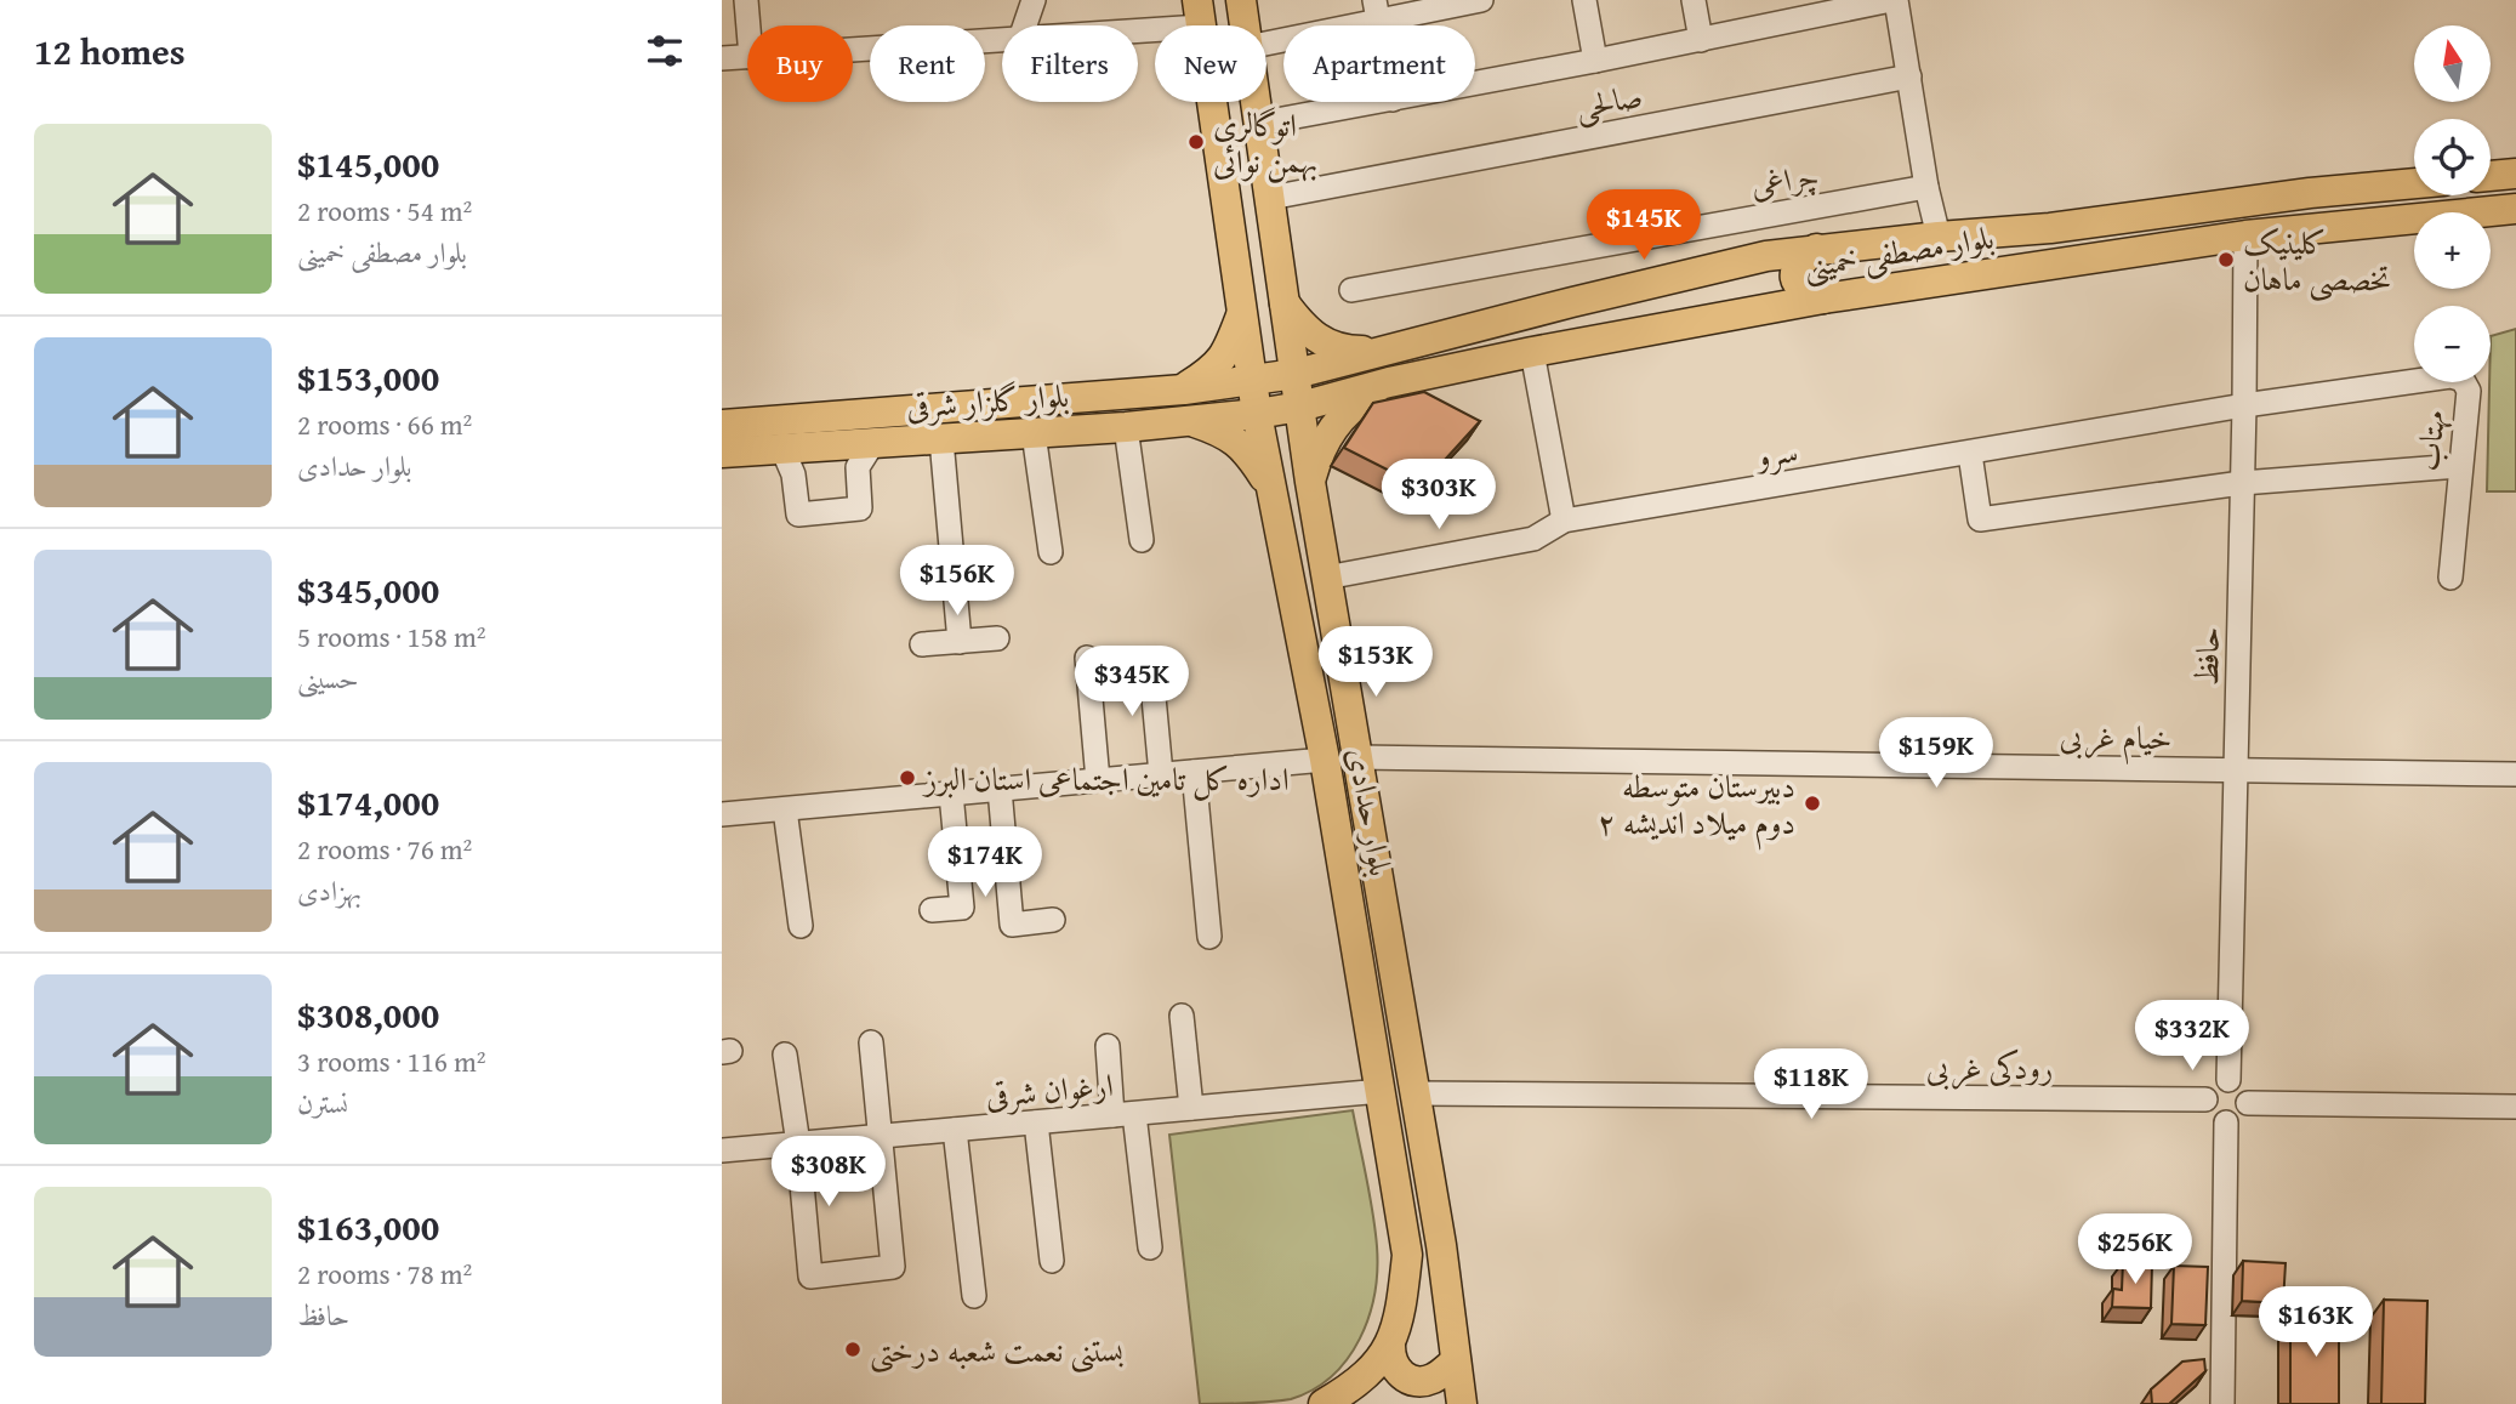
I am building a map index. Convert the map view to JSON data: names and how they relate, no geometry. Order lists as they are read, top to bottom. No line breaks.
{"streets":{"main road":["بلوار مصطفی خمینی","بلوار گلزار شرقی","بلوار حدادی"],"street":["صالحی","چراغی","مهتاب","سرو","حافظ","خیام غربی","رودکی غربی","ارغوان شرقی"]},"crossings":[["صالحی","بلوار حدادی"],["بلوار مصطفی خمینی","بلوار گلزار شرقی"],["بلوار مصطفی خمینی","حافظ"],["بلوار مصطفی خمینی","بلوار حدادی"],["بلوار گلزار شرقی","بلوار حدادی"],["مهتاب","سرو"],["مهتاب","حافظ"],["سرو","حافظ"],["سرو","بلوار حدادی"],["حافظ","خیام غربی"],["حافظ","رودکی غربی"],["خیام غربی","بلوار حدادی"],["بلوار حدادی","رودکی غربی"],["بلوار حدادی","ارغوان شرقی"]],"places":["اتوگالری بهمن نوائی","کلینیک تخصصی ماهان","اداره کل تامین اجتماعی استان البرز","دبیرستان متوسطه دوم میلاد اندیشه ۲","بستنی نعمت شعبه درختی"],"north":"top","page":{"heading":"12 homes","map_buttons":["+","−"],"chip":["Buy","Rent","Filters","New","Apartment"],"list":[{"name":"$145,000","note":"2 rooms · 54 m² · بلوار مصطفی خمینی"},{"name":"$153,000","note":"2 rooms · 66 m² · بلوار حدادی"},{"name":"$345,000","note":"5 rooms · 158 m² · حسینی"},{"name":"$174,000","note":"2 rooms · 76 m² · بهزادی"},{"name":"$308,000","note":"3 rooms · 116 m² · نسترن"},{"name":"$163,000","note":"2 rooms · 78 m² · حافظ"}],"price":["$145K","$303K","$156K","$153K","$345K","$159K","$174K","$332K","$118K","$308K","$256K","$163K"]}}
